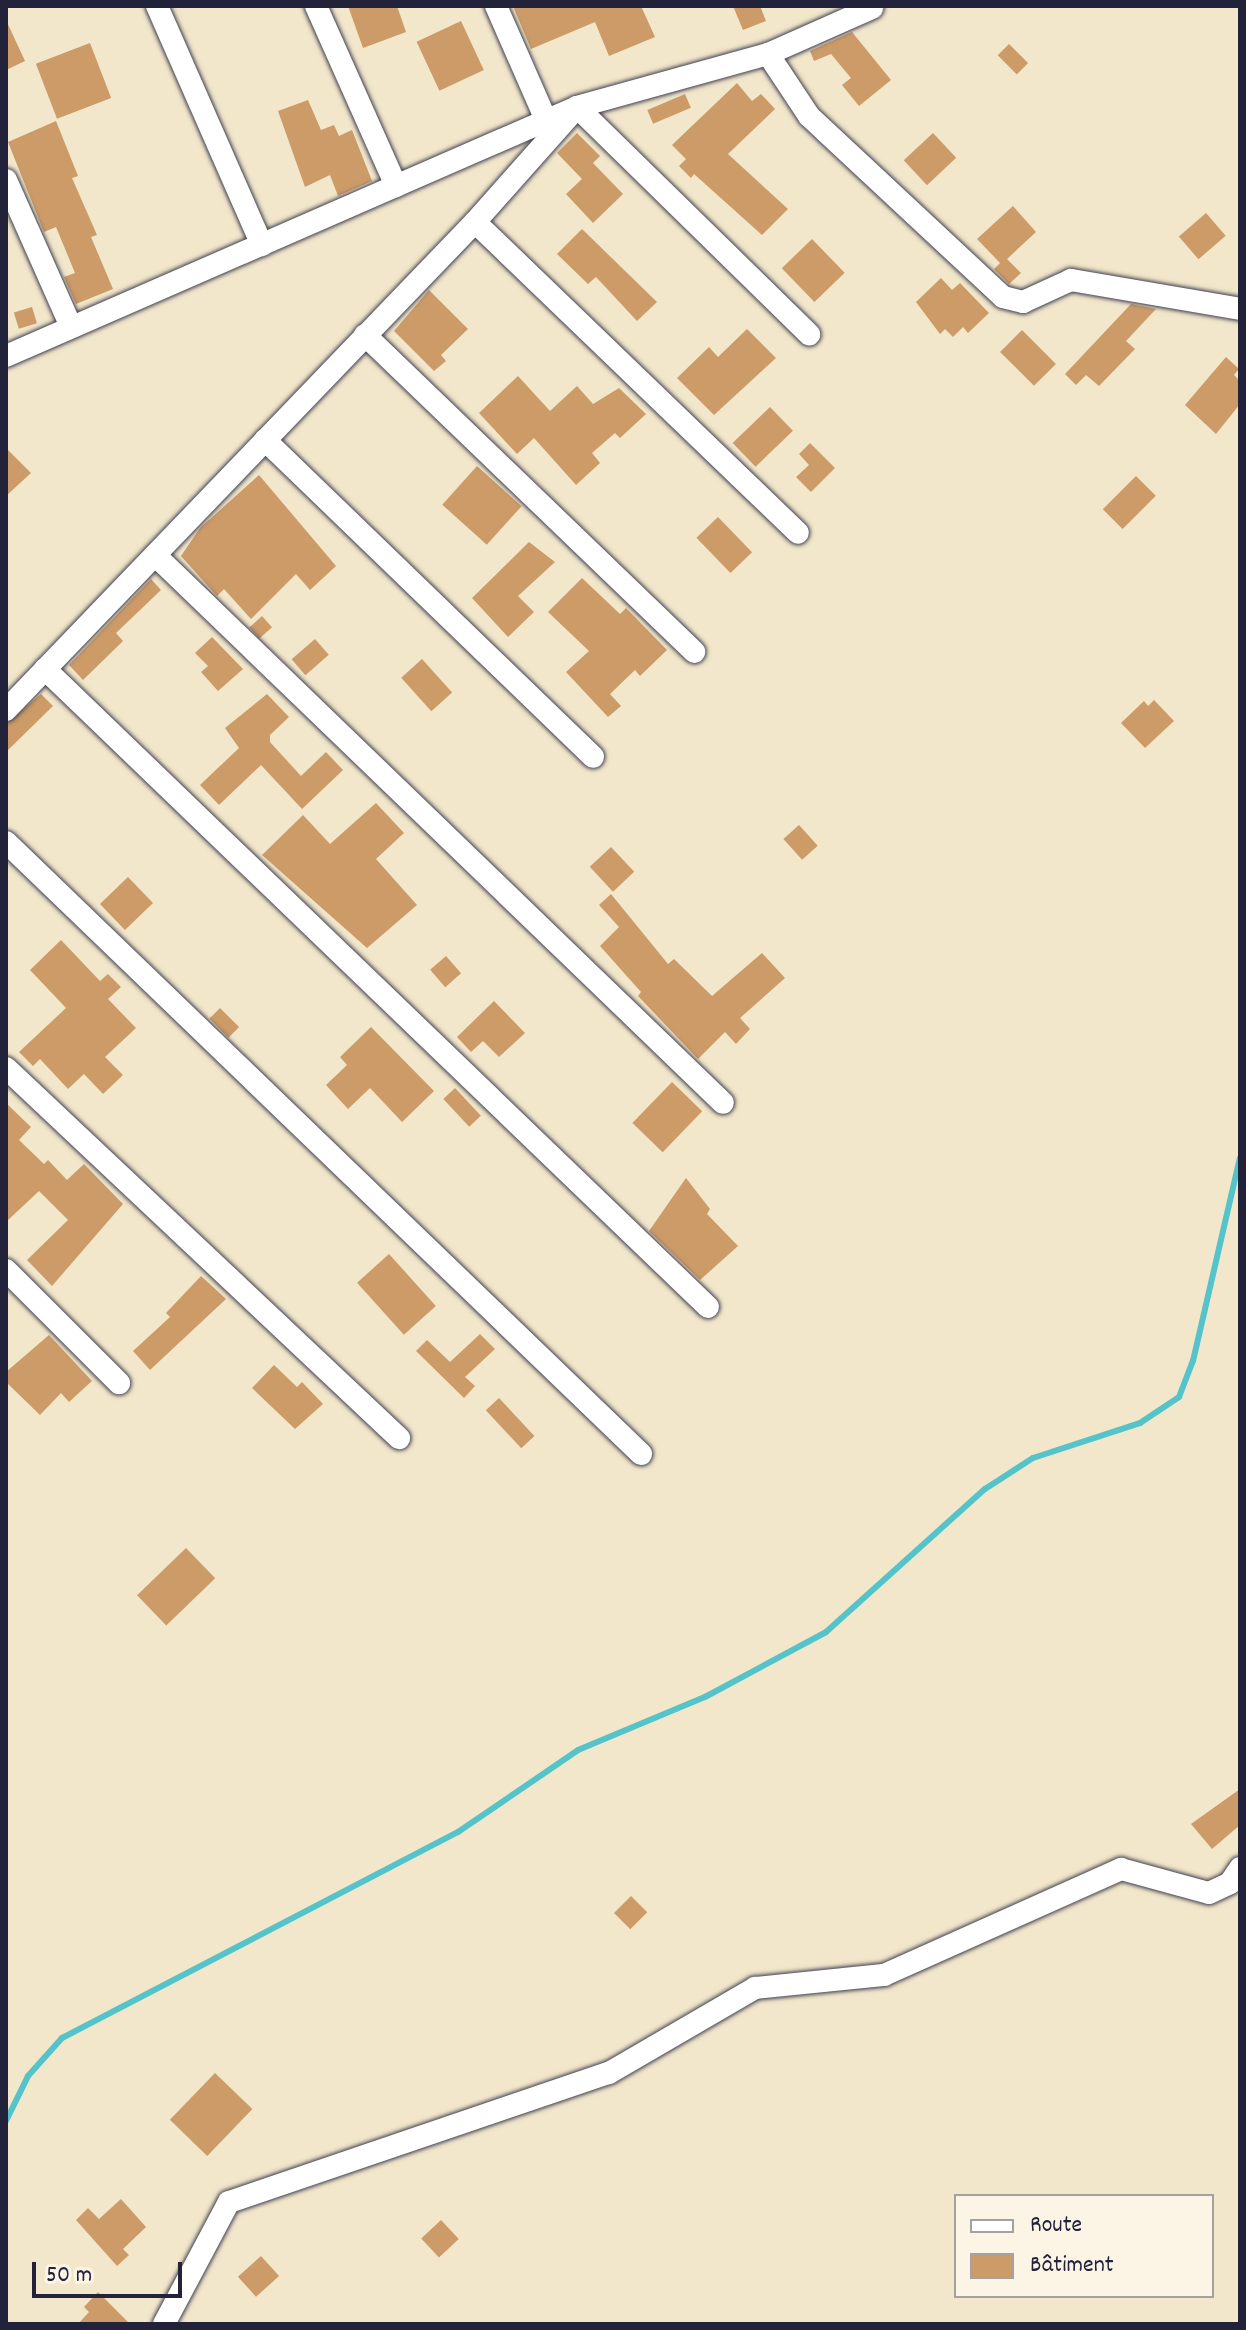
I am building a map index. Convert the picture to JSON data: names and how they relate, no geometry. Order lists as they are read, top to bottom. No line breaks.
{"legend":["Route","Bâtiment"],"scale_bar":"50 m"}
